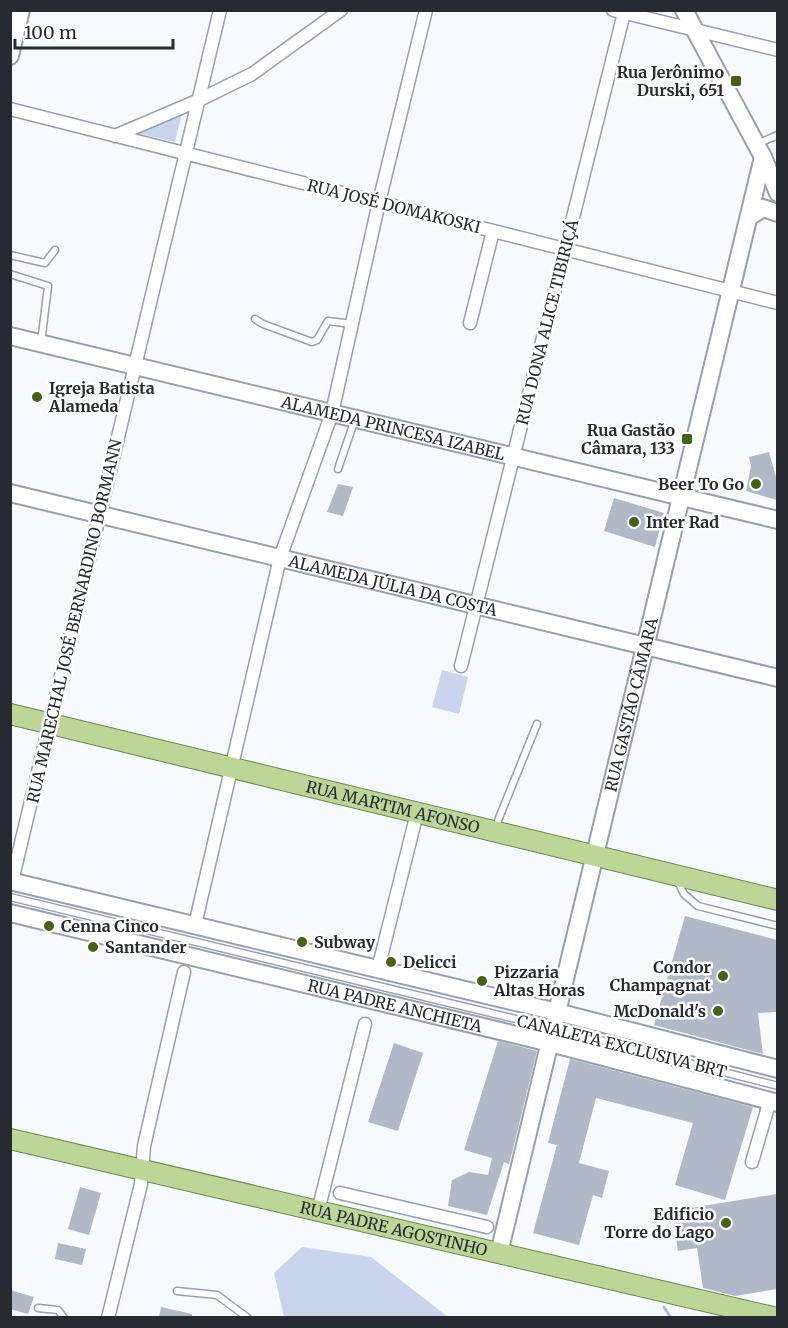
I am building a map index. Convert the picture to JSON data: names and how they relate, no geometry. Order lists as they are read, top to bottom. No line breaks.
{"streets":{"main road":["RUA MARTIM AFONSO","RUA PADRE AGOSTINHO"],"street":["RUA JOSÉ DOMAKOSKI","RUA DONA ALICE TIBIRIÇÁ","ALAMEDA PRINCESA IZABEL","ALAMEDA JÚLIA DA COSTA","RUA MARECHAL JOSÉ BERNARDINO BORMANN","RUA GASTÃO CÂMARA","RUA PADRE ANCHIETA"],"lane":["CANALETA EXCLUSIVA BRT"]},"crossings":[["RUA JOSÉ DOMAKOSKI","RUA DONA ALICE TIBIRIÇÁ"],["RUA JOSÉ DOMAKOSKI","RUA MARECHAL JOSÉ BERNARDINO BORMANN"],["RUA JOSÉ DOMAKOSKI","RUA GASTÃO CÂMARA"],["RUA DONA ALICE TIBIRIÇÁ","ALAMEDA PRINCESA IZABEL"],["RUA DONA ALICE TIBIRIÇÁ","ALAMEDA JÚLIA DA COSTA"],["ALAMEDA PRINCESA IZABEL","RUA MARECHAL JOSÉ BERNARDINO BORMANN"],["ALAMEDA PRINCESA IZABEL","RUA GASTÃO CÂMARA"],["ALAMEDA JÚLIA DA COSTA","RUA MARECHAL JOSÉ BERNARDINO BORMANN"],["ALAMEDA JÚLIA DA COSTA","RUA GASTÃO CÂMARA"],["RUA MARECHAL JOSÉ BERNARDINO BORMANN","RUA MARTIM AFONSO"],["RUA MARECHAL JOSÉ BERNARDINO BORMANN","RUA PADRE ANCHIETA"],["RUA MARECHAL JOSÉ BERNARDINO BORMANN","CANALETA EXCLUSIVA BRT"],["RUA GASTÃO CÂMARA","RUA MARTIM AFONSO"],["RUA GASTÃO CÂMARA","RUA PADRE ANCHIETA"],["RUA GASTÃO CÂMARA","CANALETA EXCLUSIVA BRT"],["RUA GASTÃO CÂMARA","RUA PADRE AGOSTINHO"],["RUA PADRE ANCHIETA","CANALETA EXCLUSIVA BRT"]],"places":{"transit":["Rua Jerônimo Durski, 651","Rua Gastão Câmara, 133"],"other":["Igreja Batista Alameda","Beer To Go","Inter Rad","Cenna Cinco","Subway","Santander","Delicci","Condor Champagnat","Pizzaria Altas Horas","McDonald's","Edificio Torre do Lago"]},"scale_bar":"100 m"}
